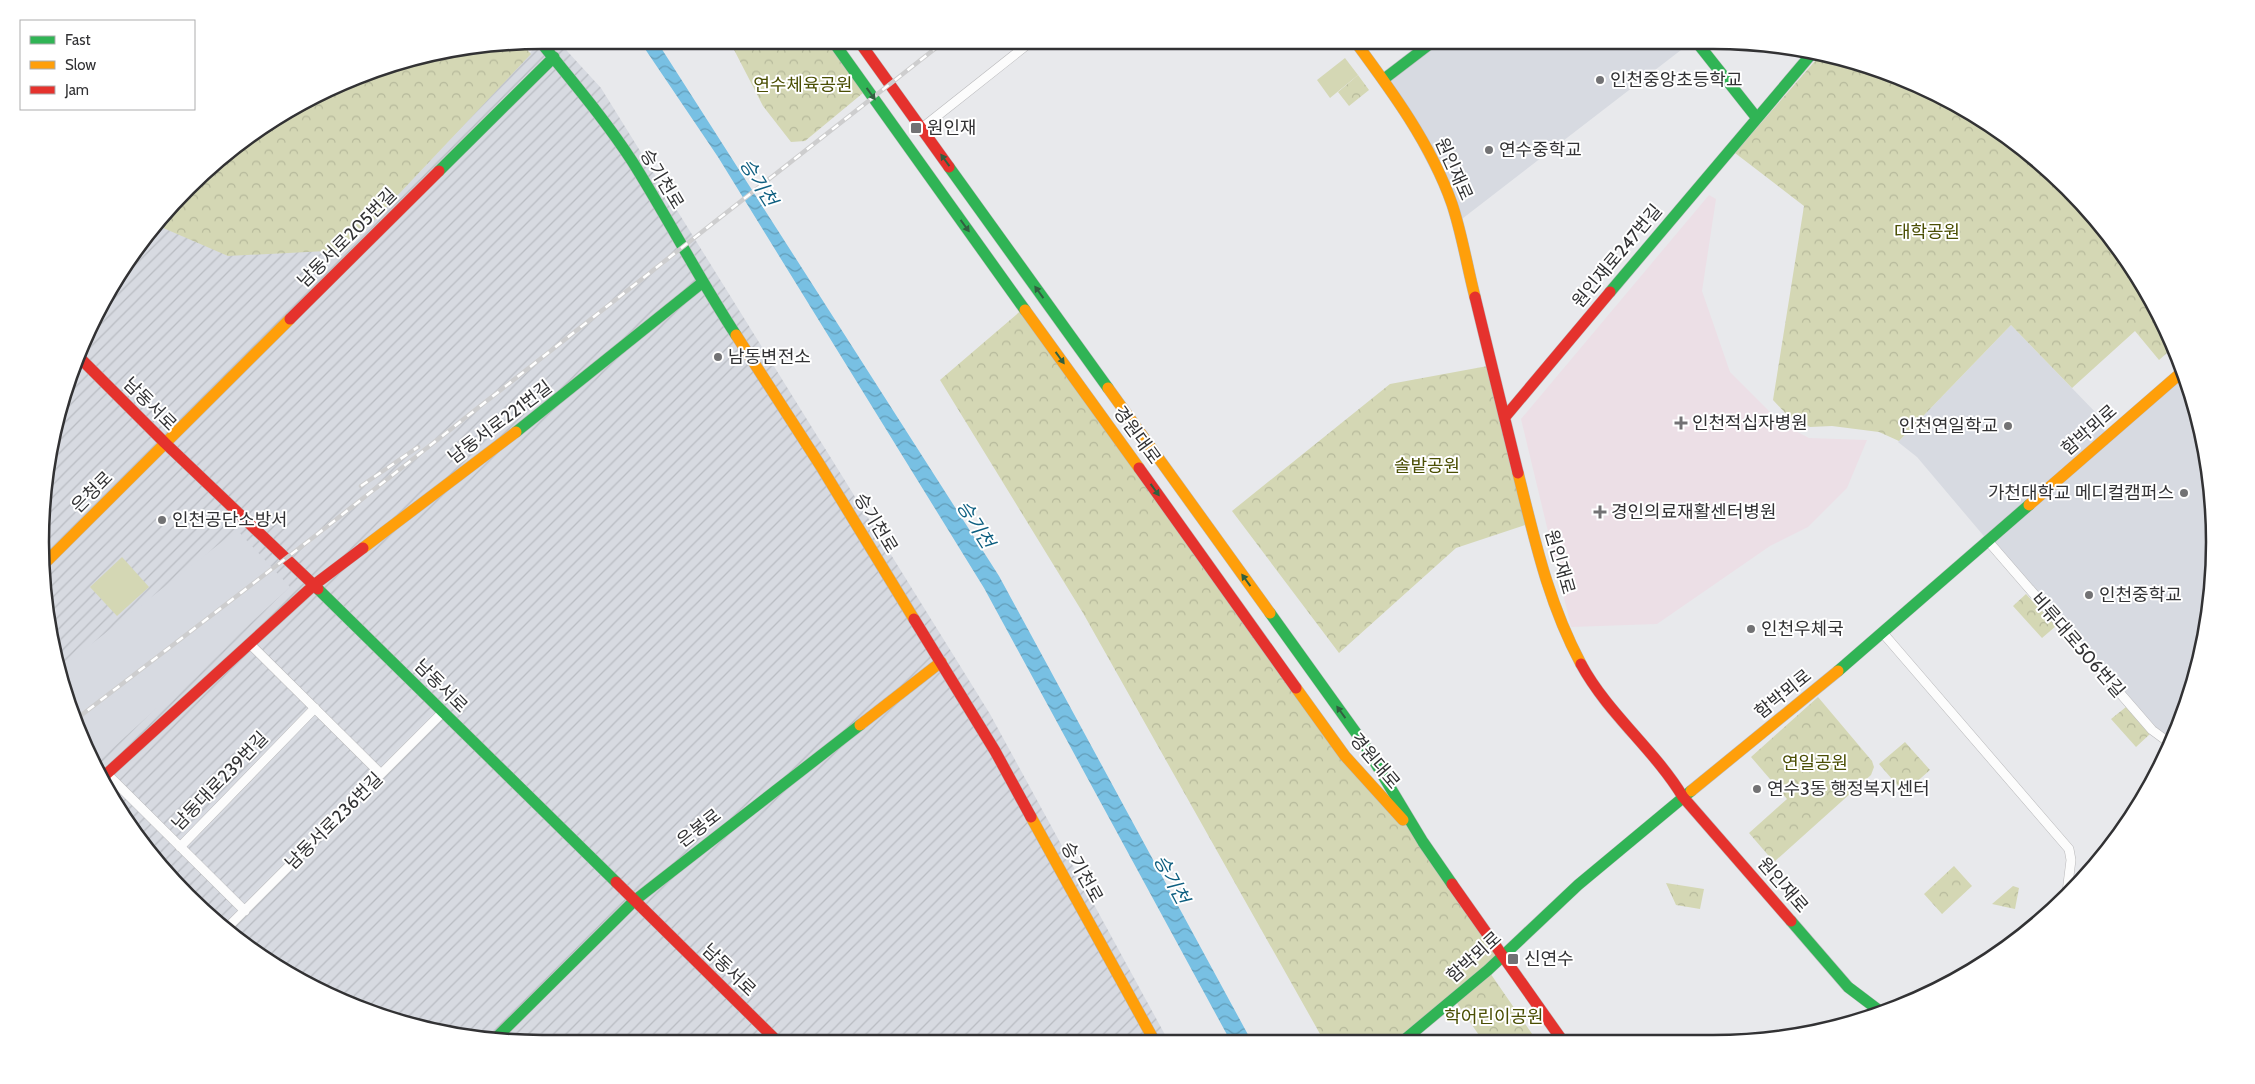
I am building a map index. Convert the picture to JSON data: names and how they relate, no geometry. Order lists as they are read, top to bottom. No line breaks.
{"streets":{"main road":["원인재로","승기천로","남동서로205번길","원인재로247번길","남동서로","남동서로221번길","함박뫼로","경원대로","은청로","남동대로239번길","은봉로"],"street":["비류대로506번길","남동서로236번길"]},"crossings":[["원인재로","원인재로247번길"],["원인재로","함박뫼로"],["승기천로","남동서로205번길"],["승기천로","남동서로221번길"],["승기천로","은봉로"],["남동서로205번길","남동서로"],["남동서로205번길","은청로"],["남동서로","남동서로221번길"],["남동서로","은청로"],["남동서로","남동대로239번길"],["남동서로","남동서로236번길"],["남동서로","은봉로"],["남동서로221번길","남동대로239번길"],["함박뫼로","경원대로"],["함박뫼로","비류대로506번길"]],"water":["승기천"],"parks":["연수체육공원","대학공원","솔밭공원","연일공원","학어린이공원"],"places":{"other":["인천중앙초등학교","연수중학교","남동변전소","인천연일학교","가천대학교 메디컬캠퍼스","인천공단소방서","인천중학교","인천우체국","연수3동 행정복지센터"],"transit":["원인재","신연수"],"health":["인천적십자병원","경인의료재활센터병원"]},"legend":["Fast","Slow","Jam"]}
